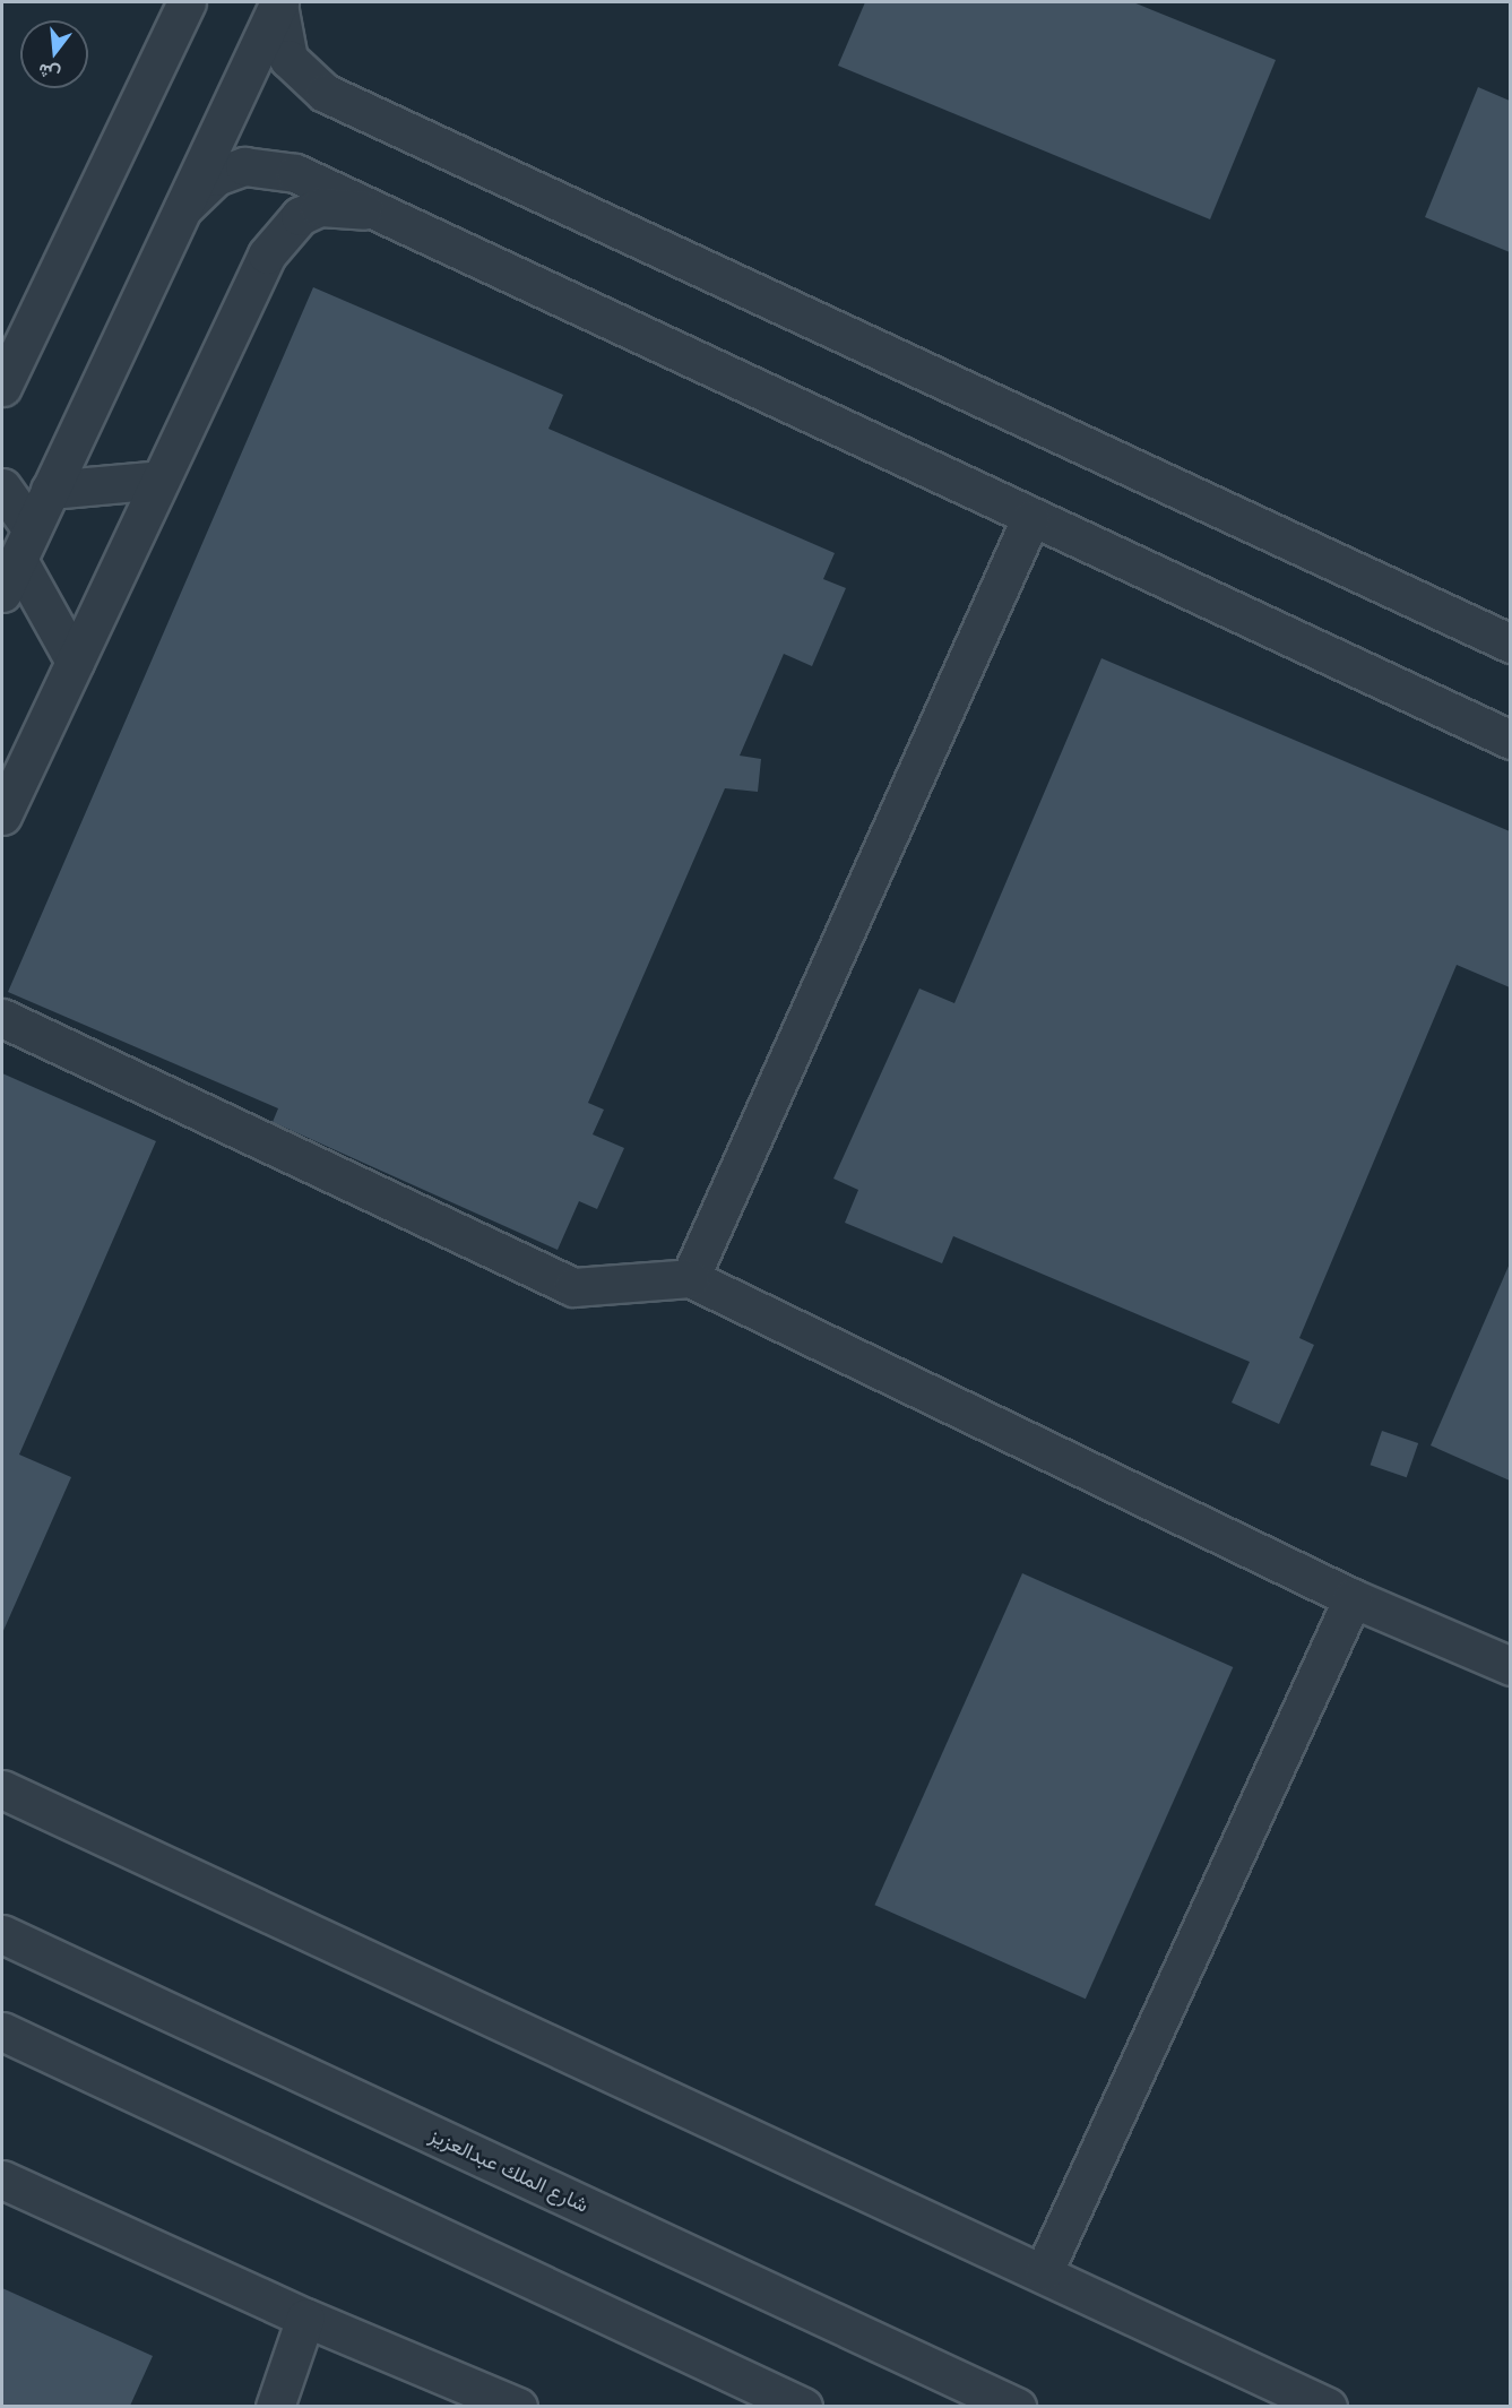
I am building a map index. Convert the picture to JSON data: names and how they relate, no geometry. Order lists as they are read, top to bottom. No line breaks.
{"streets":{"street":["شارع الملك عبدالعزيز"]},"north":"bottom"}
